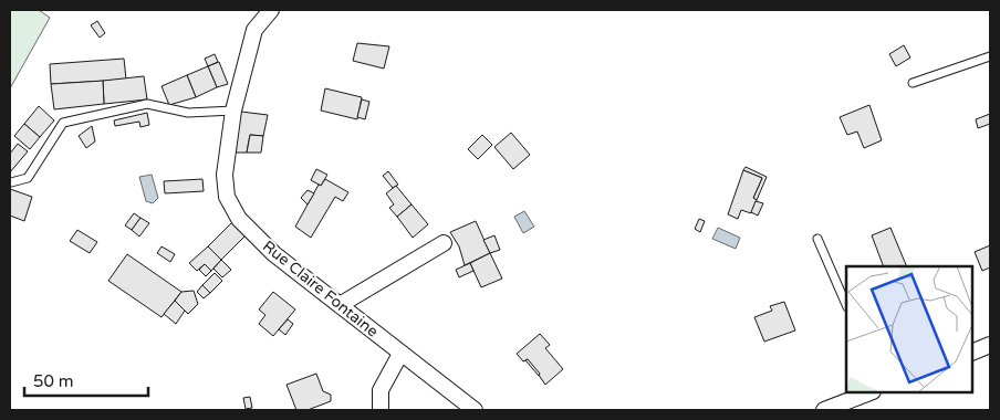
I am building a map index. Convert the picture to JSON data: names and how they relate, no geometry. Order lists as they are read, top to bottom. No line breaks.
{"streets":{"street":["Rue Claire Fontaine"]},"scale_bar":"50 m"}
